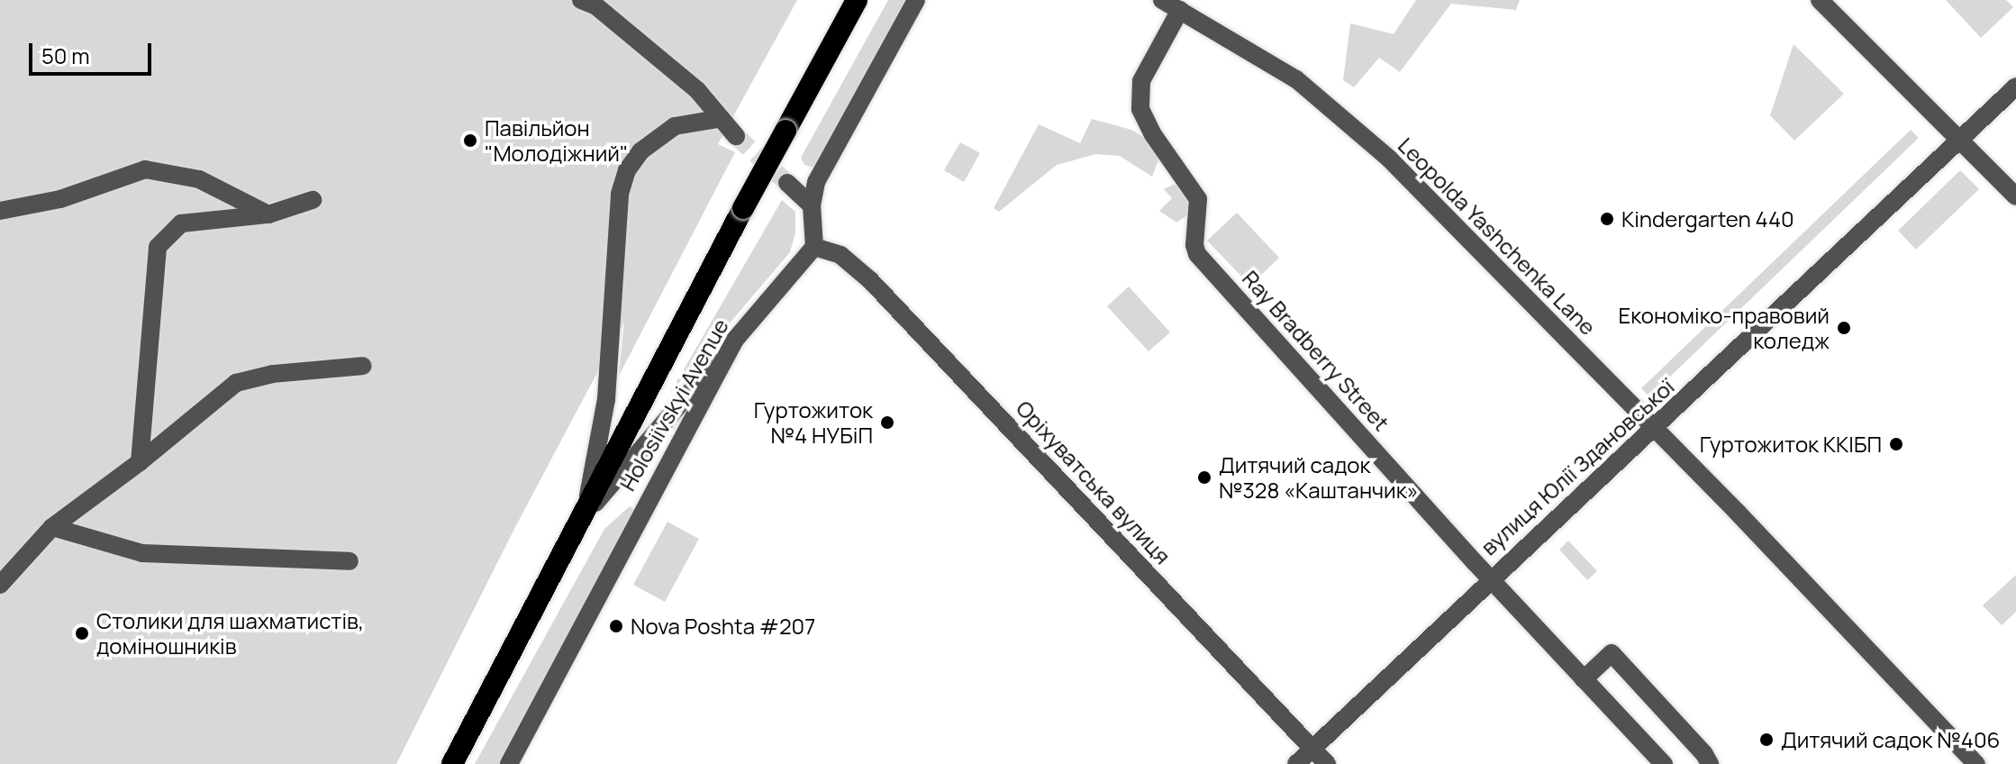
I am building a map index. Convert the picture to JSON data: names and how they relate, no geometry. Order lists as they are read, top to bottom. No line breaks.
{"streets":{"highway":["Holosiivskyi Avenue"],"street":["Leopolda Yashchenka Lane","Ray Bradberry Street","вулиця Юлії Здановської","Оріхуватська вулиця"]},"crossings":[["Leopolda Yashchenka Lane","Ray Bradberry Street"],["Leopolda Yashchenka Lane","вулиця Юлії Здановської"],["Ray Bradberry Street","вулиця Юлії Здановської"],["Holosiivskyi Avenue","Оріхуватська вулиця"],["вулиця Юлії Здановської","Оріхуватська вулиця"]],"places":["Павільйон \"Молодіжний\"","Kindergarten 440","Економіко-правовий коледж","Гуртожиток №4 НУБіП","Гуртожиток ККІБП","Дитячий садок №328 «Каштанчик»","Nova Poshta #207","Столики для шахматистів, доміношників","Дитячий садок №406"],"scale_bar":"50 m"}
